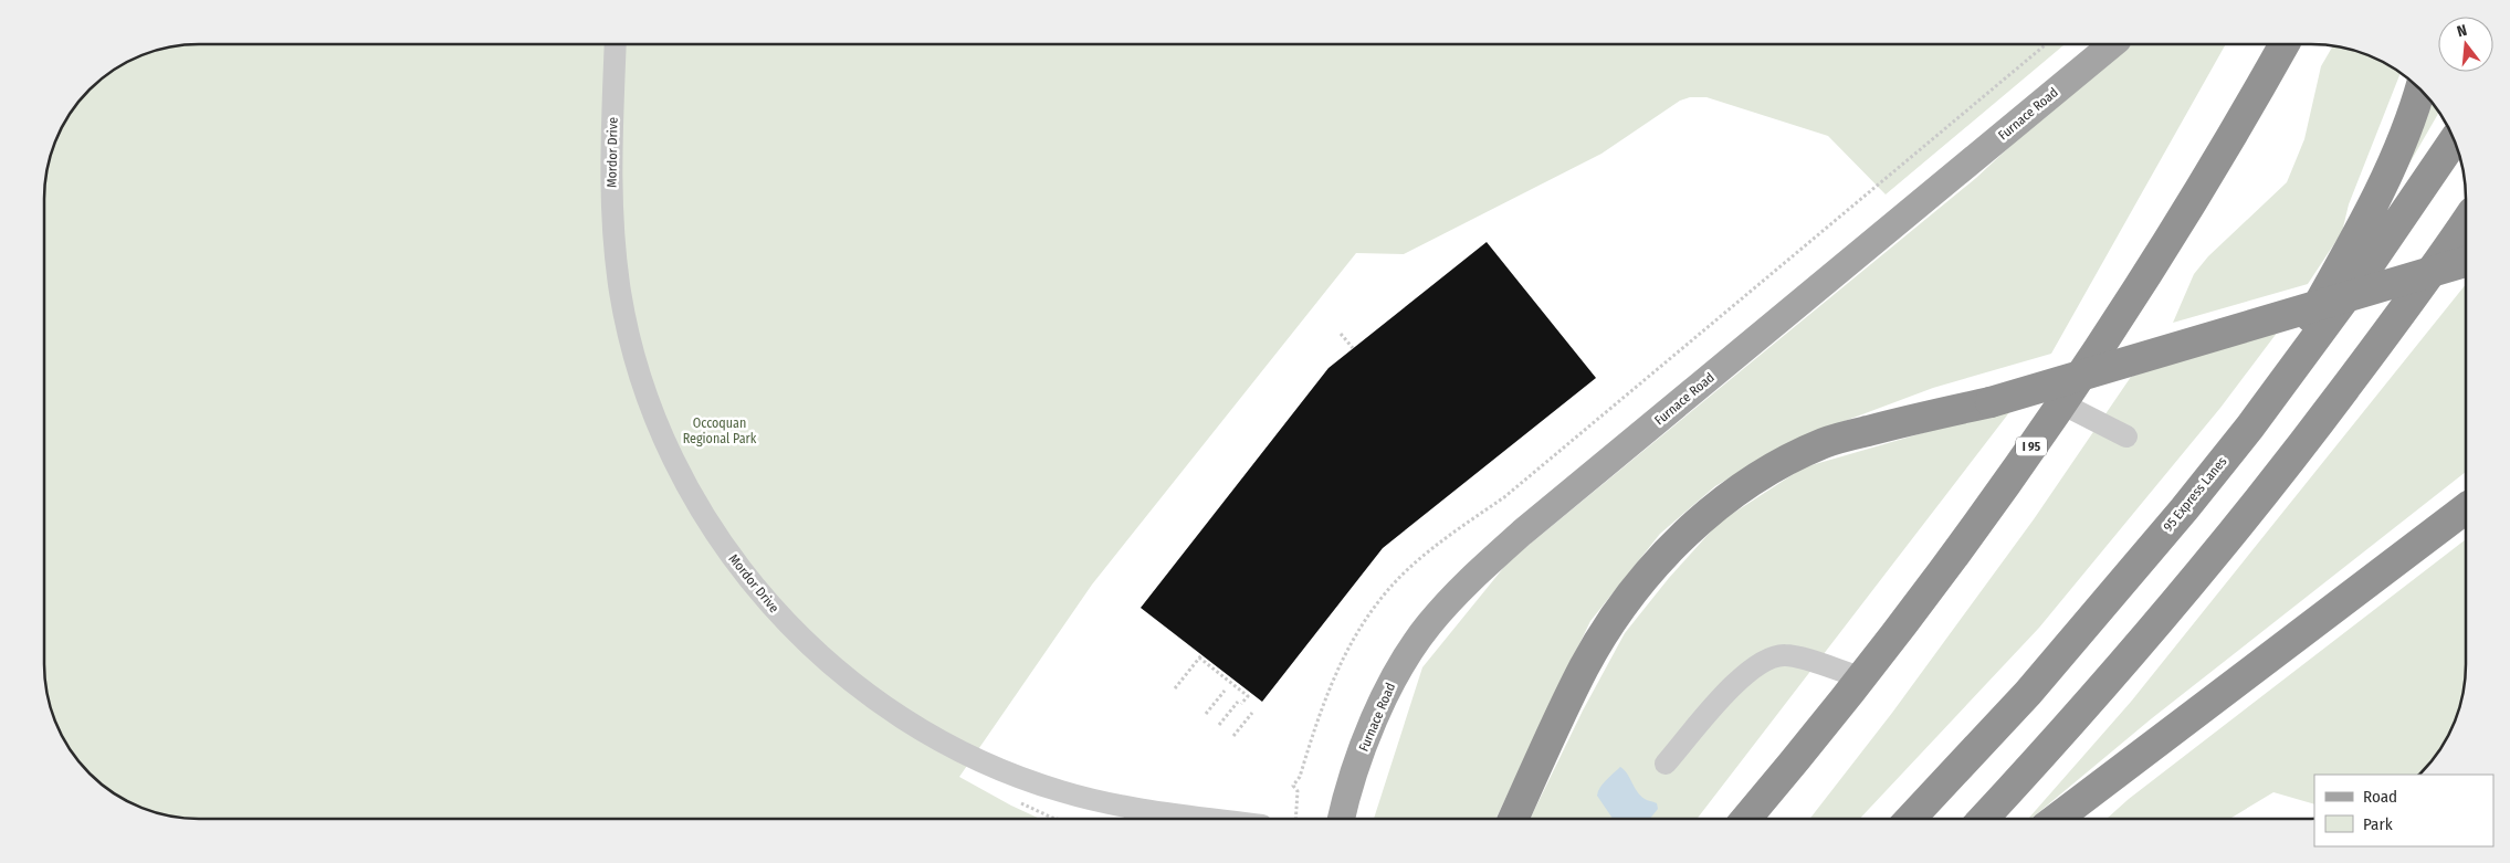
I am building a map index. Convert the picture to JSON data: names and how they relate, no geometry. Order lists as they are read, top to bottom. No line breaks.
{"streets":{"highway":["I 95","95 Express Lanes"],"main road":["Furnace Road"],"street":["Mordor Drive"]},"parks":["Occoquan Regional Park"],"legend":["Road","Park"],"north":"top"}
